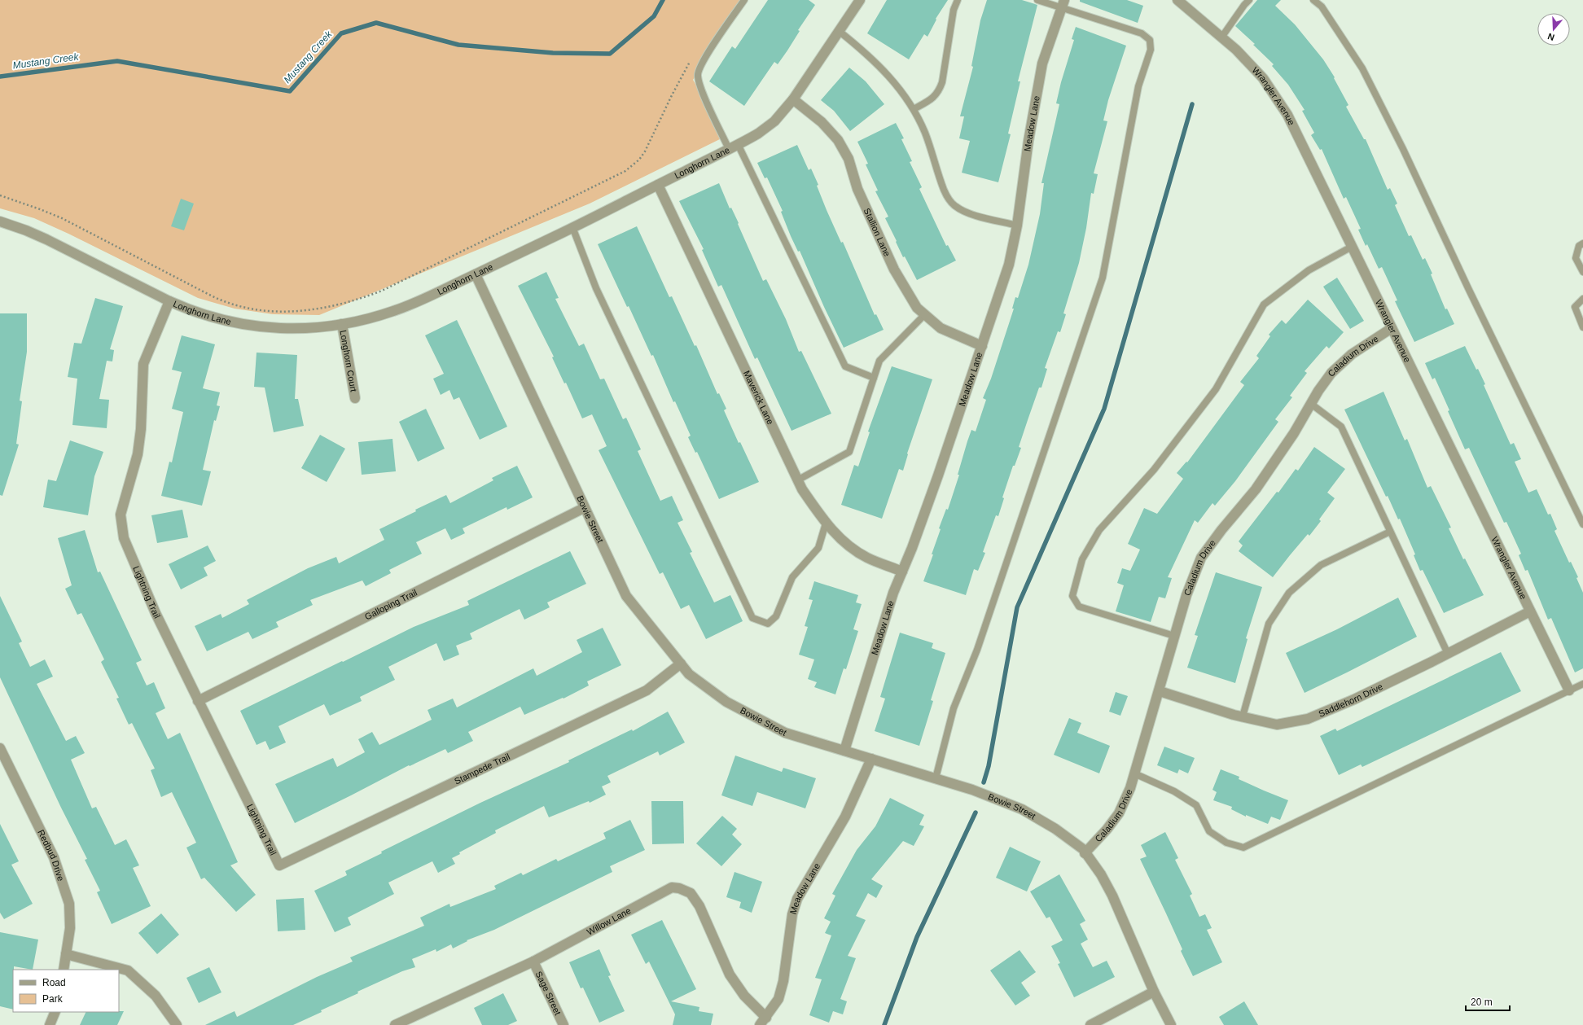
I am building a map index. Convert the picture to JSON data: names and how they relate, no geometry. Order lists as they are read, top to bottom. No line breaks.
{"streets":{"street":["Wrangler Avenue","Meadow Lane","Longhorn Lane","Stallion Lane","Caladium Drive","Longhorn Court","Maverick Lane","Bowie Street","Lightning Trail","Galloping Trail","Saddlehorn Drive","Stampede Trail","Redbud Drive","Willow Lane","Sage Street"]},"crossings":[["Wrangler Avenue","Caladium Drive"],["Wrangler Avenue","Saddlehorn Drive"],["Meadow Lane","Stallion Lane"],["Meadow Lane","Maverick Lane"],["Meadow Lane","Bowie Street"],["Meadow Lane","Willow Lane"],["Longhorn Lane","Stallion Lane"],["Longhorn Lane","Longhorn Court"],["Longhorn Lane","Maverick Lane"],["Longhorn Lane","Bowie Street"],["Longhorn Lane","Lightning Trail"],["Caladium Drive","Bowie Street"],["Caladium Drive","Saddlehorn Drive"],["Bowie Street","Galloping Trail"],["Bowie Street","Stampede Trail"],["Lightning Trail","Galloping Trail"],["Lightning Trail","Stampede Trail"],["Willow Lane","Sage Street"]],"water":["Mustang Creek"],"legend":["Road","Park"],"scale_bar":"20 m","north":"bottom"}
